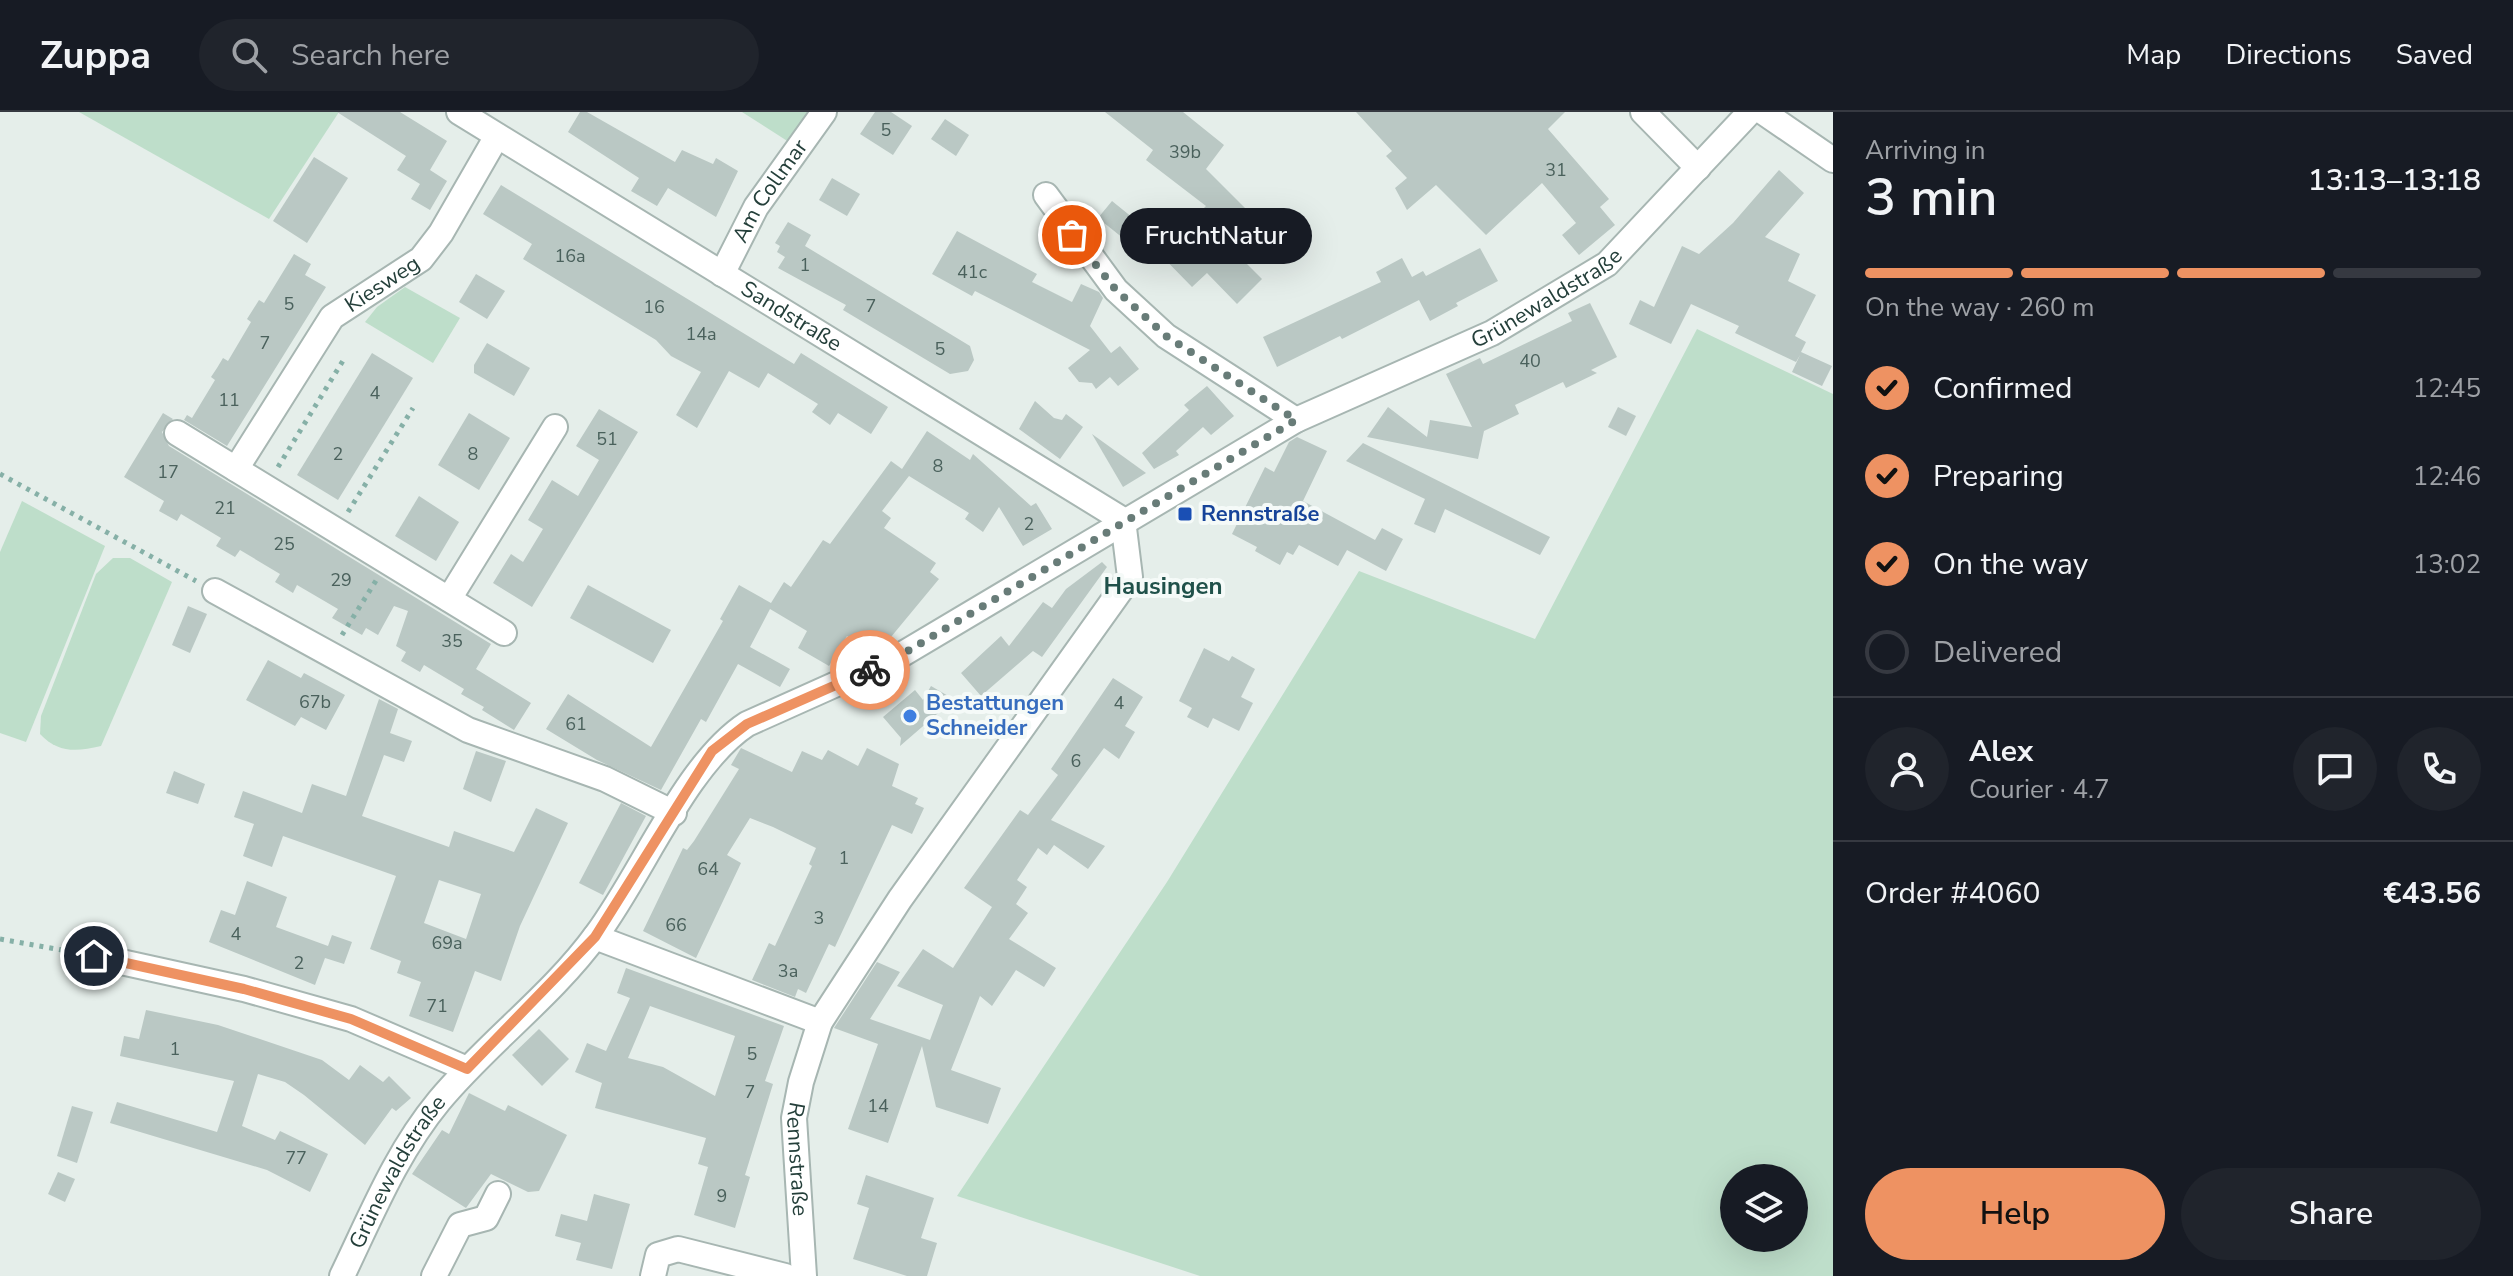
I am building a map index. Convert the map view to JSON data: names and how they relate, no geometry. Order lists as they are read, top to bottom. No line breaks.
{"streets":{"street":["Am Collmar","Kiesweg","Grünewaldstraße","Sandstraße","Rennstraße"]},"crossings":[["Am Collmar","Sandstraße"],["Kiesweg","Sandstraße"],["Grünewaldstraße","Sandstraße"],["Grünewaldstraße","Rennstraße"],["Sandstraße","Rennstraße"]],"districts":["Hausingen"],"places":{"other":["FruchtNatur","Bestattungen Schneider"],"transit":["Rennstraße"]},"house_numbers":["5","39b","31","16a","1","41c","5","7","16","14a","7","5","40","4","11","51","2","8","8","17","21","2","25","29","35","67b","4","61","6","1","64","3","66","4","69a","2","3a","71","1","5","7","14","77","9"],"page":{"header":"Zuppa","search":"Search here","nav":["Map","Directions","Saved"],"heading":["3 min","Arriving in","13:13–13:18"],"panel":["Alex","Courier · 4.7","Order #4060","€43.56"],"bubble":"FruchtNatur","bar":"On the way · 260 m","list":[["Confirmed","12:45"],["Preparing","12:46"],["On the way","13:02"],"Delivered"],"buttons":["Help","Share"]}}
